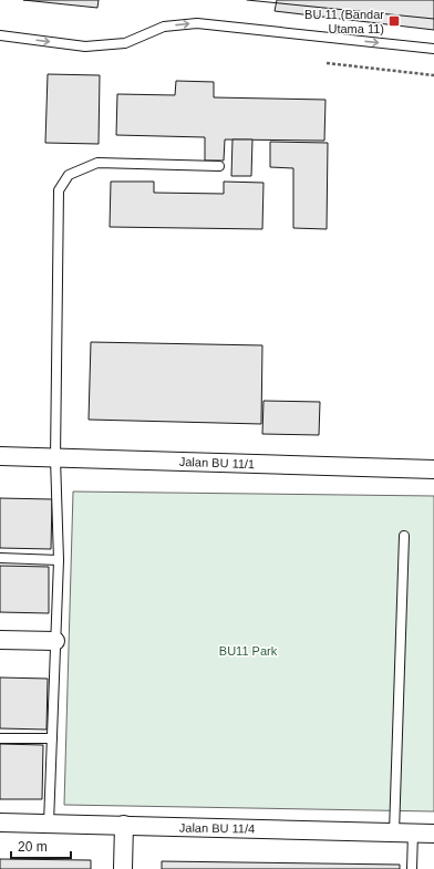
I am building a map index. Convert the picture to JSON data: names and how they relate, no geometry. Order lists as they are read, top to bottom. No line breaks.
{"streets":{"street":["Jalan BU 11/1","Jalan BU 11/4"]},"parks":["BU11 Park"],"places":{"transit":["BU 11 (Bandar Utama 11)"]},"scale_bar":"20 m"}
